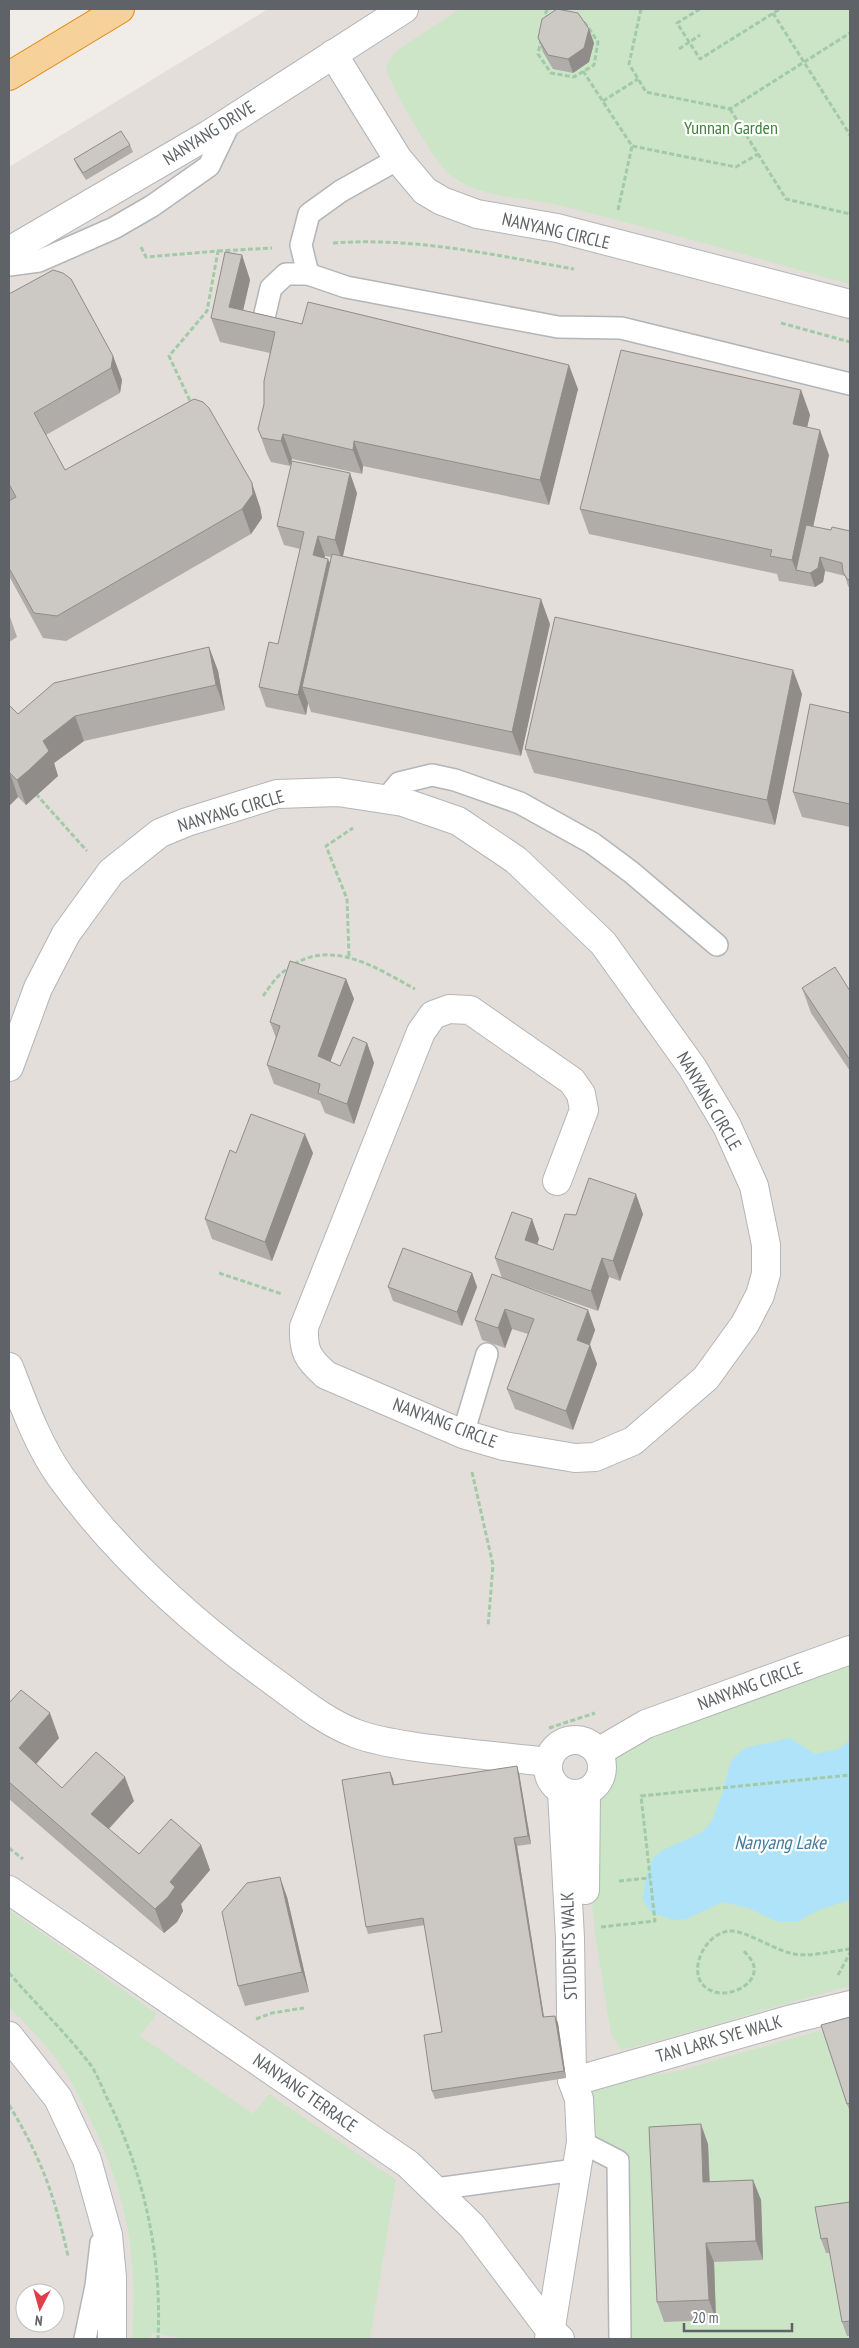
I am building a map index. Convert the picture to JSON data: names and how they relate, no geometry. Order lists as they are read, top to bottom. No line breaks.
{"streets":{"street":["NANYANG DRIVE","NANYANG CIRCLE","STUDENTS WALK","TAN LARK SYE WALK","NANYANG TERRACE"]},"crossings":[["NANYANG DRIVE","NANYANG CIRCLE"],["NANYANG CIRCLE","STUDENTS WALK"],["STUDENTS WALK","TAN LARK SYE WALK"],["STUDENTS WALK","NANYANG TERRACE"]],"water":["Nanyang Lake"],"parks":["Yunnan Garden"],"scale_bar":"20 m","north":"bottom"}
